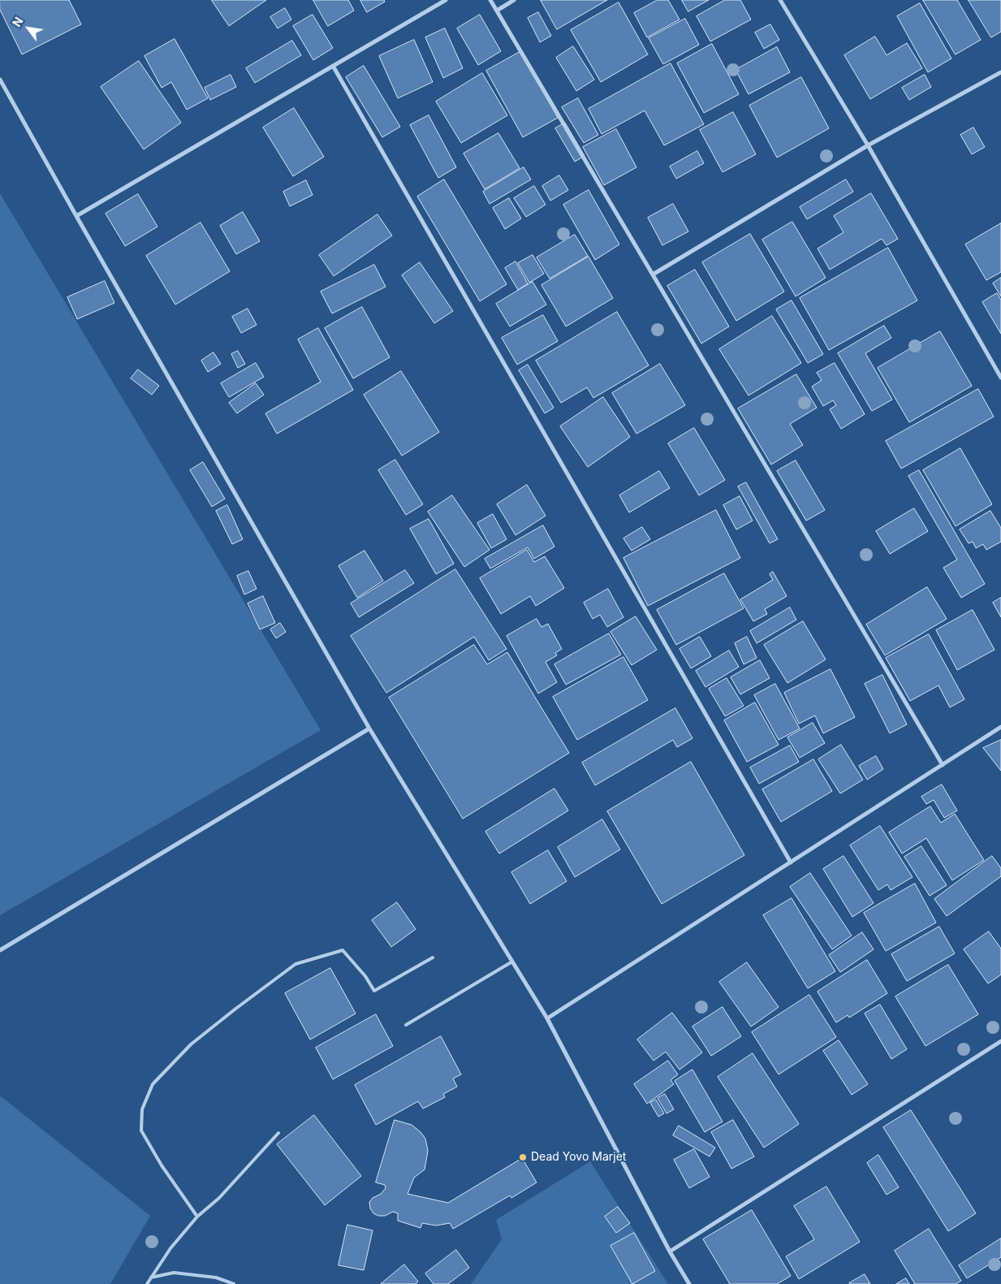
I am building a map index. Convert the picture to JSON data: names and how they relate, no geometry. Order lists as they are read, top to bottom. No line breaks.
{"places":["Dead Yovo Marjet"],"north":"top left"}
